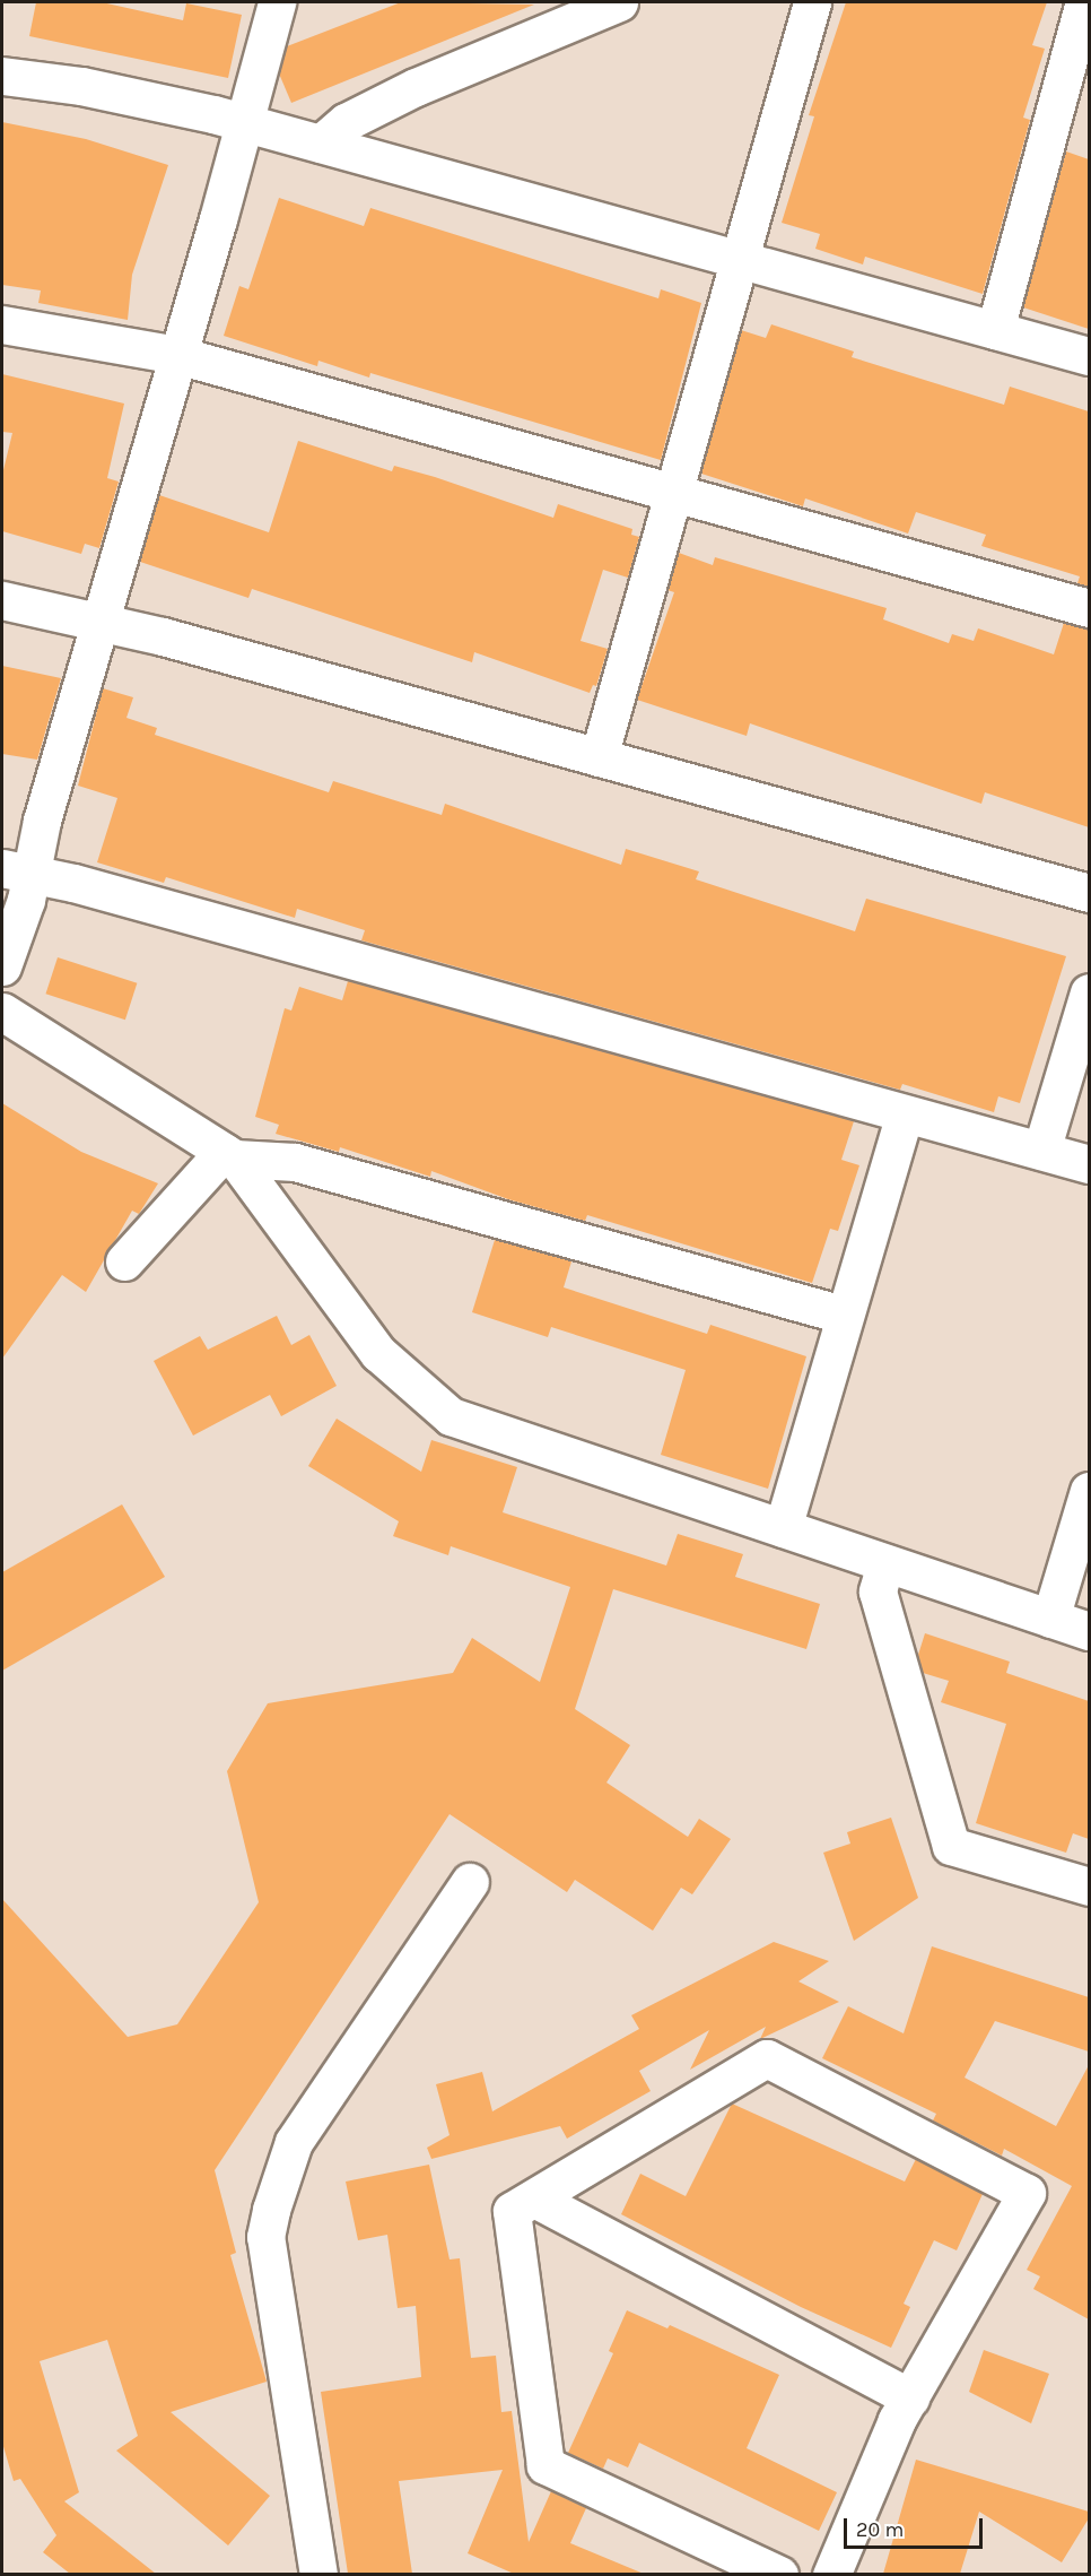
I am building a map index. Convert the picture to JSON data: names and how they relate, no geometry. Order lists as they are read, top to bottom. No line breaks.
{"scale_bar":"20 m"}
